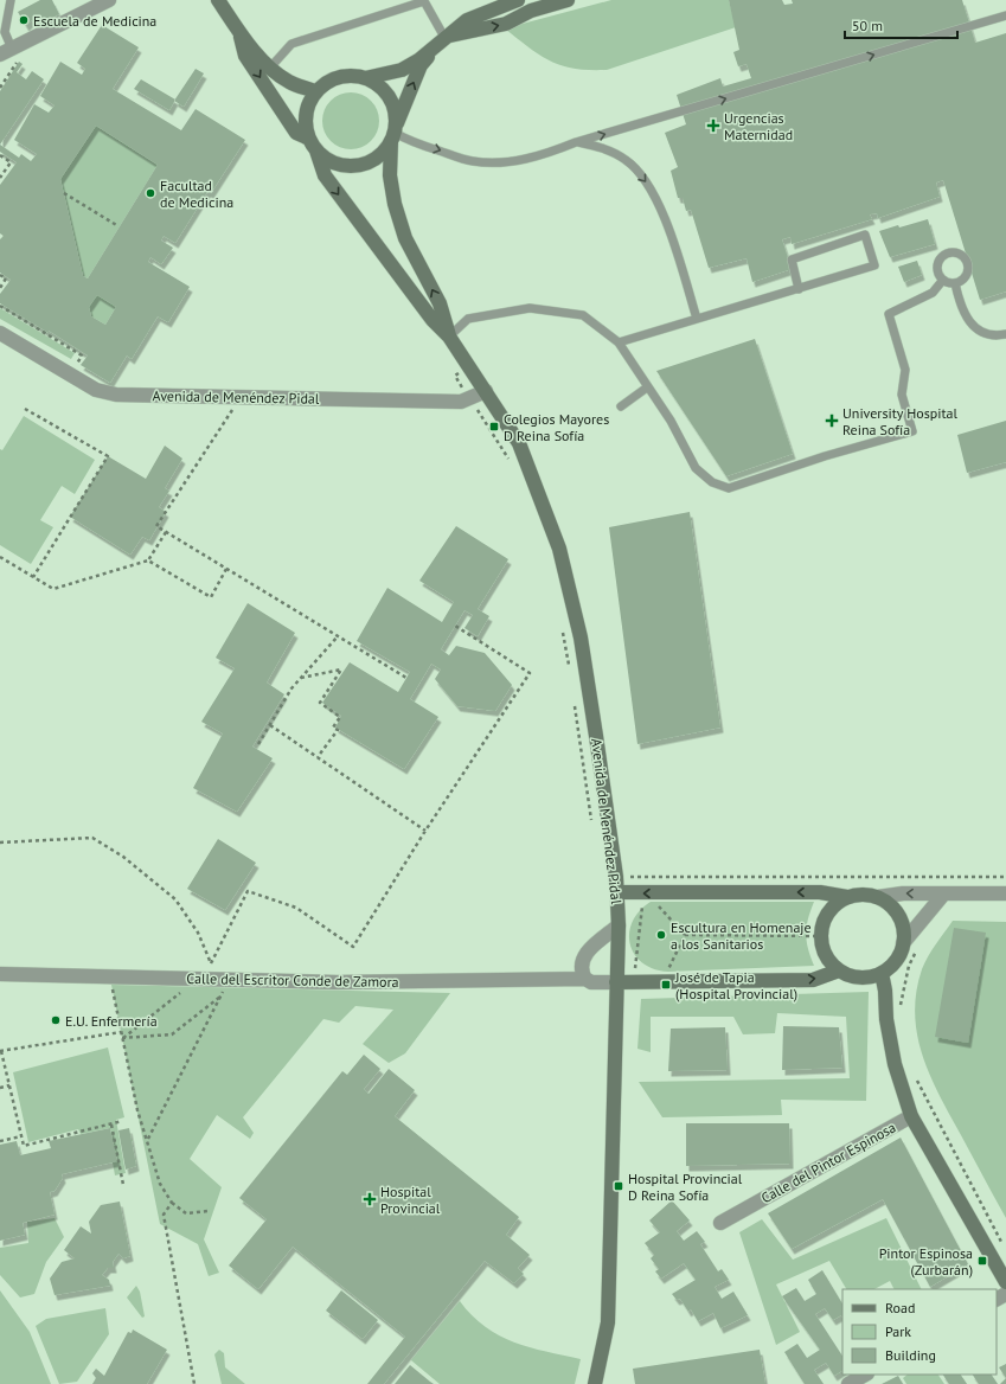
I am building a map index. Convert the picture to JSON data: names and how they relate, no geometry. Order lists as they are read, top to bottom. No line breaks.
{"streets":{"main road":["Avenida de Menéndez Pidal","Calle del Pintor Espinosa"],"street":["Calle del Escritor Conde de Zamora"]},"crossings":[["Avenida de Menéndez Pidal","Calle del Escritor Conde de Zamora"]],"places":{"other":["Escuela de Medicina","Facultad de Medicina","Escultura en Homenaje a los Sanitarios","E.U. Enfermería"],"health":["Urgencias Maternidad","University Hospital Reina Sofía","Hospital Provincial"],"transit":["Colegios Mayores D Reina Sofía","José de Tapia (Hospital Provincial)","Hospital Provincial D Reina Sofía","Pintor Espinosa (Zurbarán)"]},"legend":["Road","Park","Building"],"scale_bar":"50 m"}
